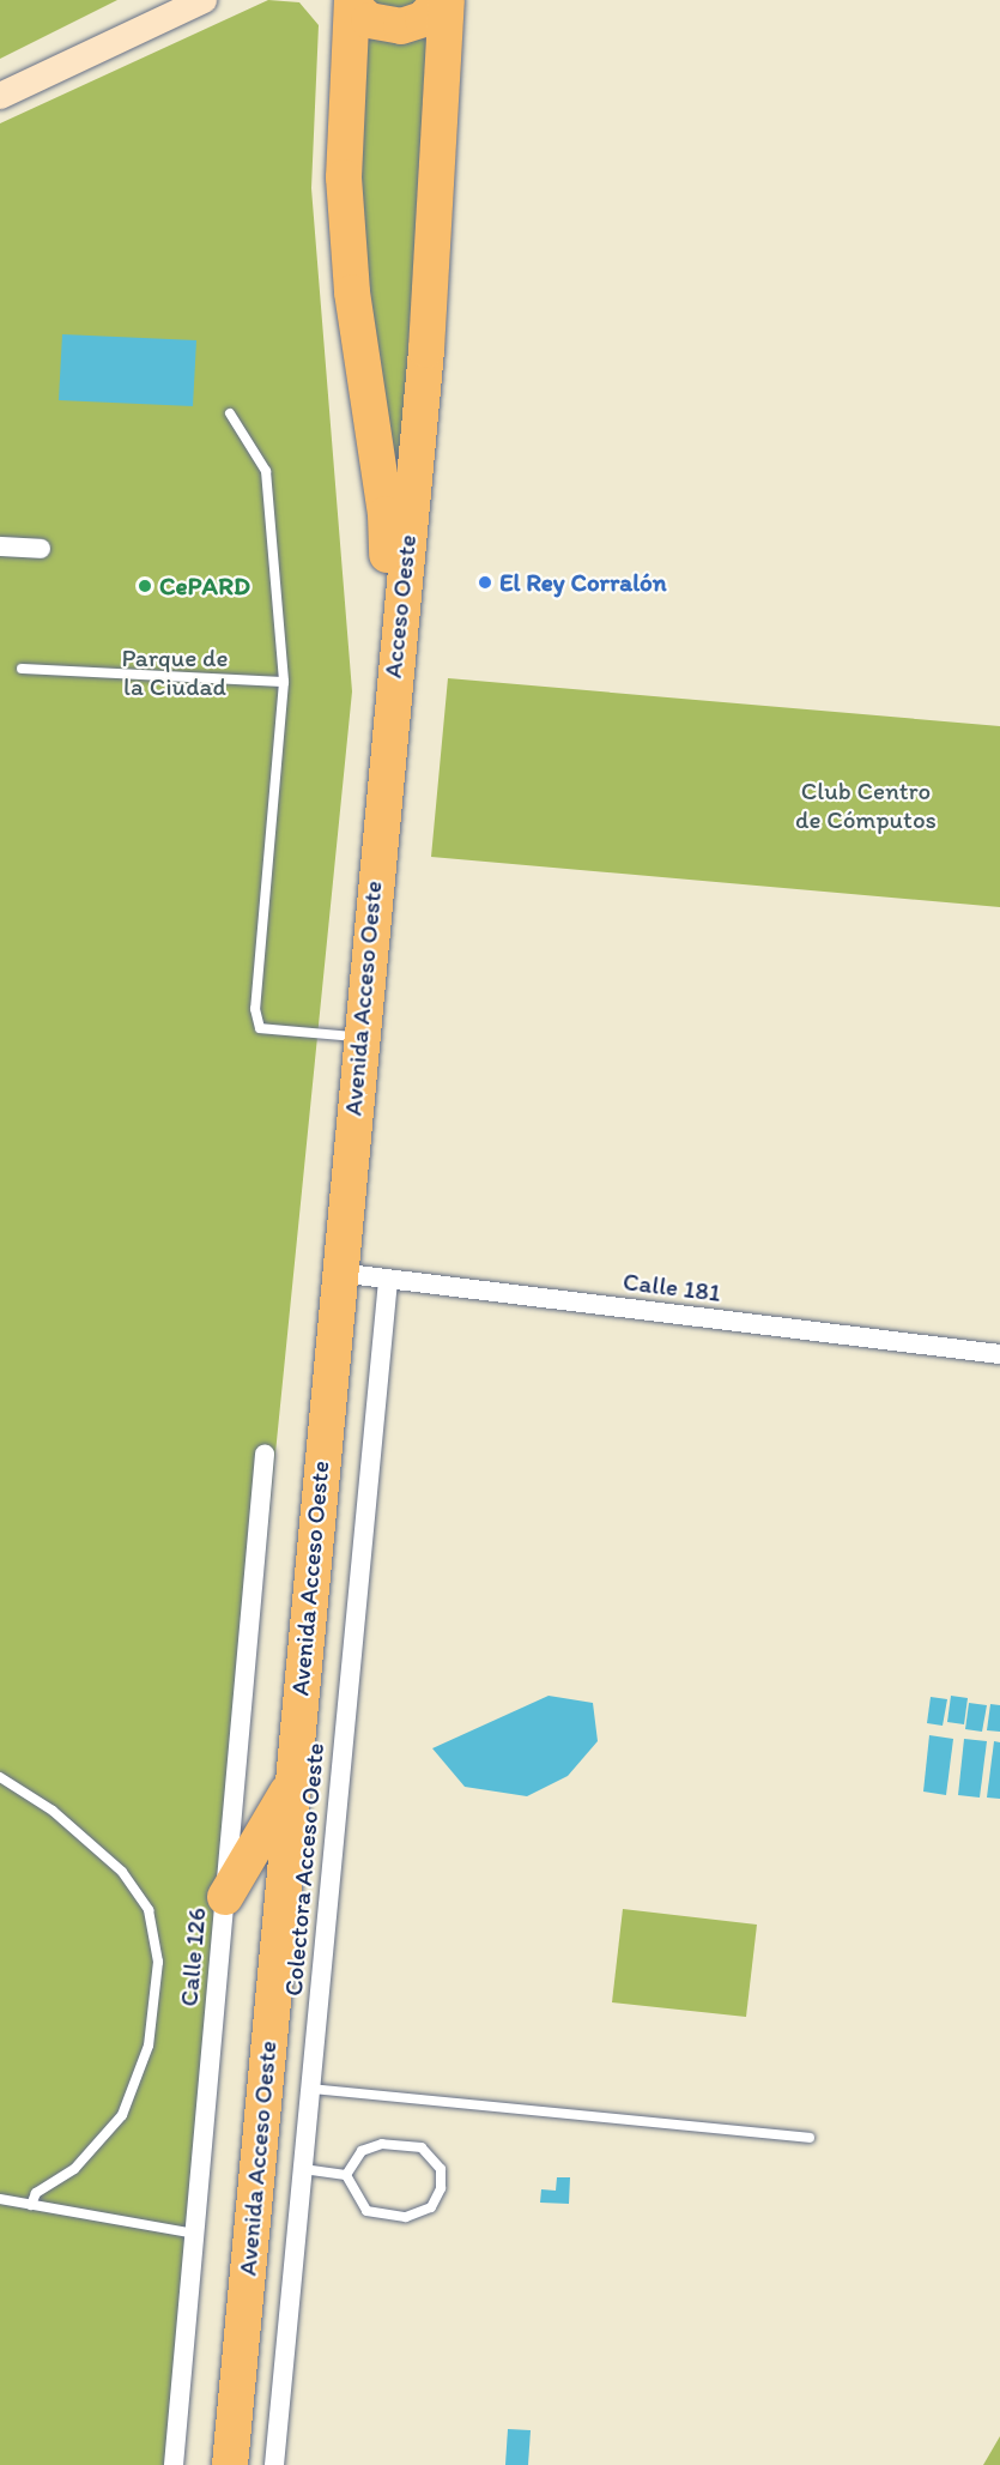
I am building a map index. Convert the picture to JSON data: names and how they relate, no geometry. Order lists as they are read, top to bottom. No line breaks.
{"streets":{"highway":["Acceso Oeste","Avenida Acceso Oeste"],"street":["Calle 181","Colectora Acceso Oeste","Calle 126"]},"crossings":[["Acceso Oeste","Avenida Acceso Oeste"],["Avenida Acceso Oeste","Calle 181"],["Calle 181","Colectora Acceso Oeste"]],"parks":["Parque de la Ciudad","Club Centro de Cómputos"],"places":["El Rey Corralón","CePARD"]}
